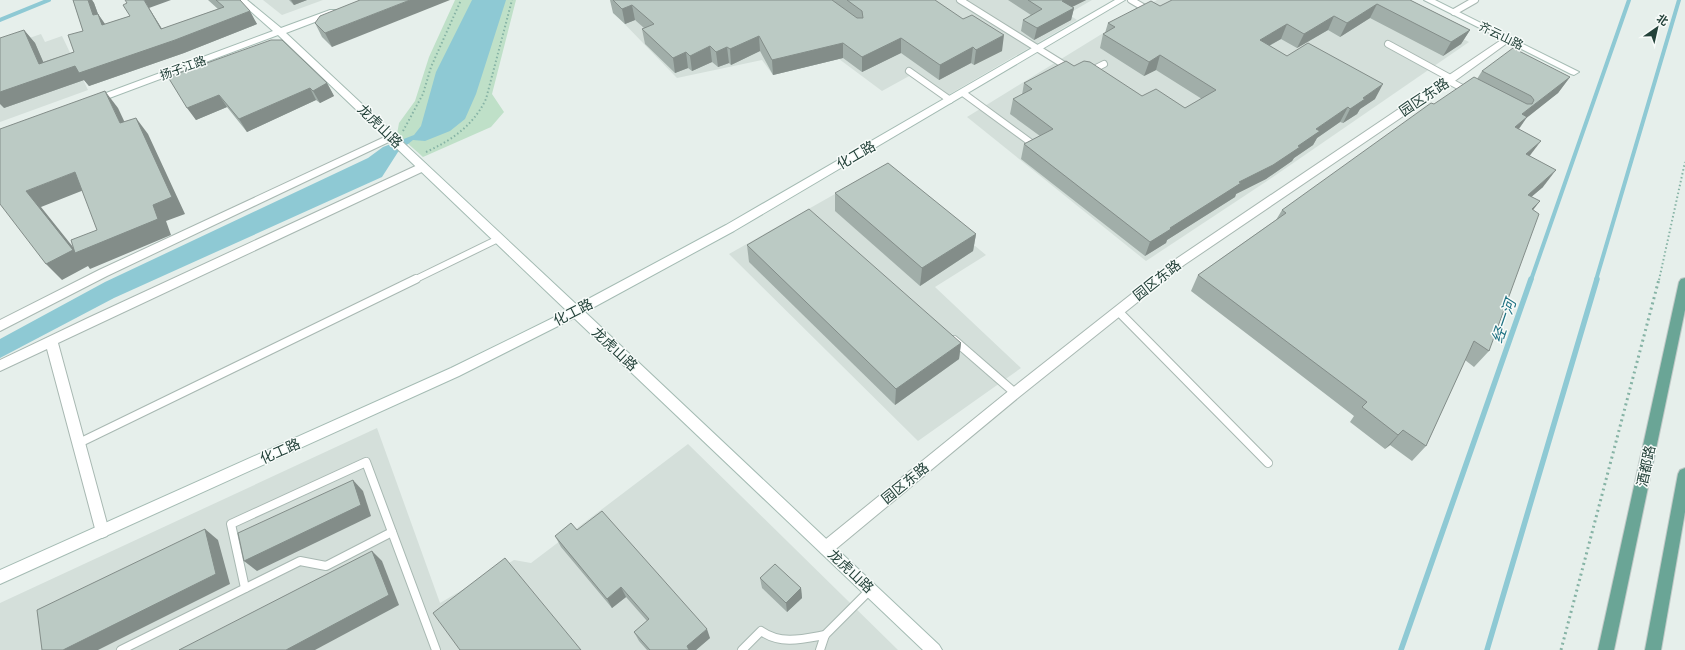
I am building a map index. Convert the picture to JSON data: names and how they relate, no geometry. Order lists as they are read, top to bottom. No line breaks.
{"streets":{"main road":["酒都路"],"street":["齐云山路","扬子江路","园区东路","龙虎山路","化工路"]},"crossings":[["齐云山路","园区东路"],["扬子江路","龙虎山路"],["园区东路","龙虎山路"],["龙虎山路","化工路"]],"water":["经一河"],"north":"top right"}
